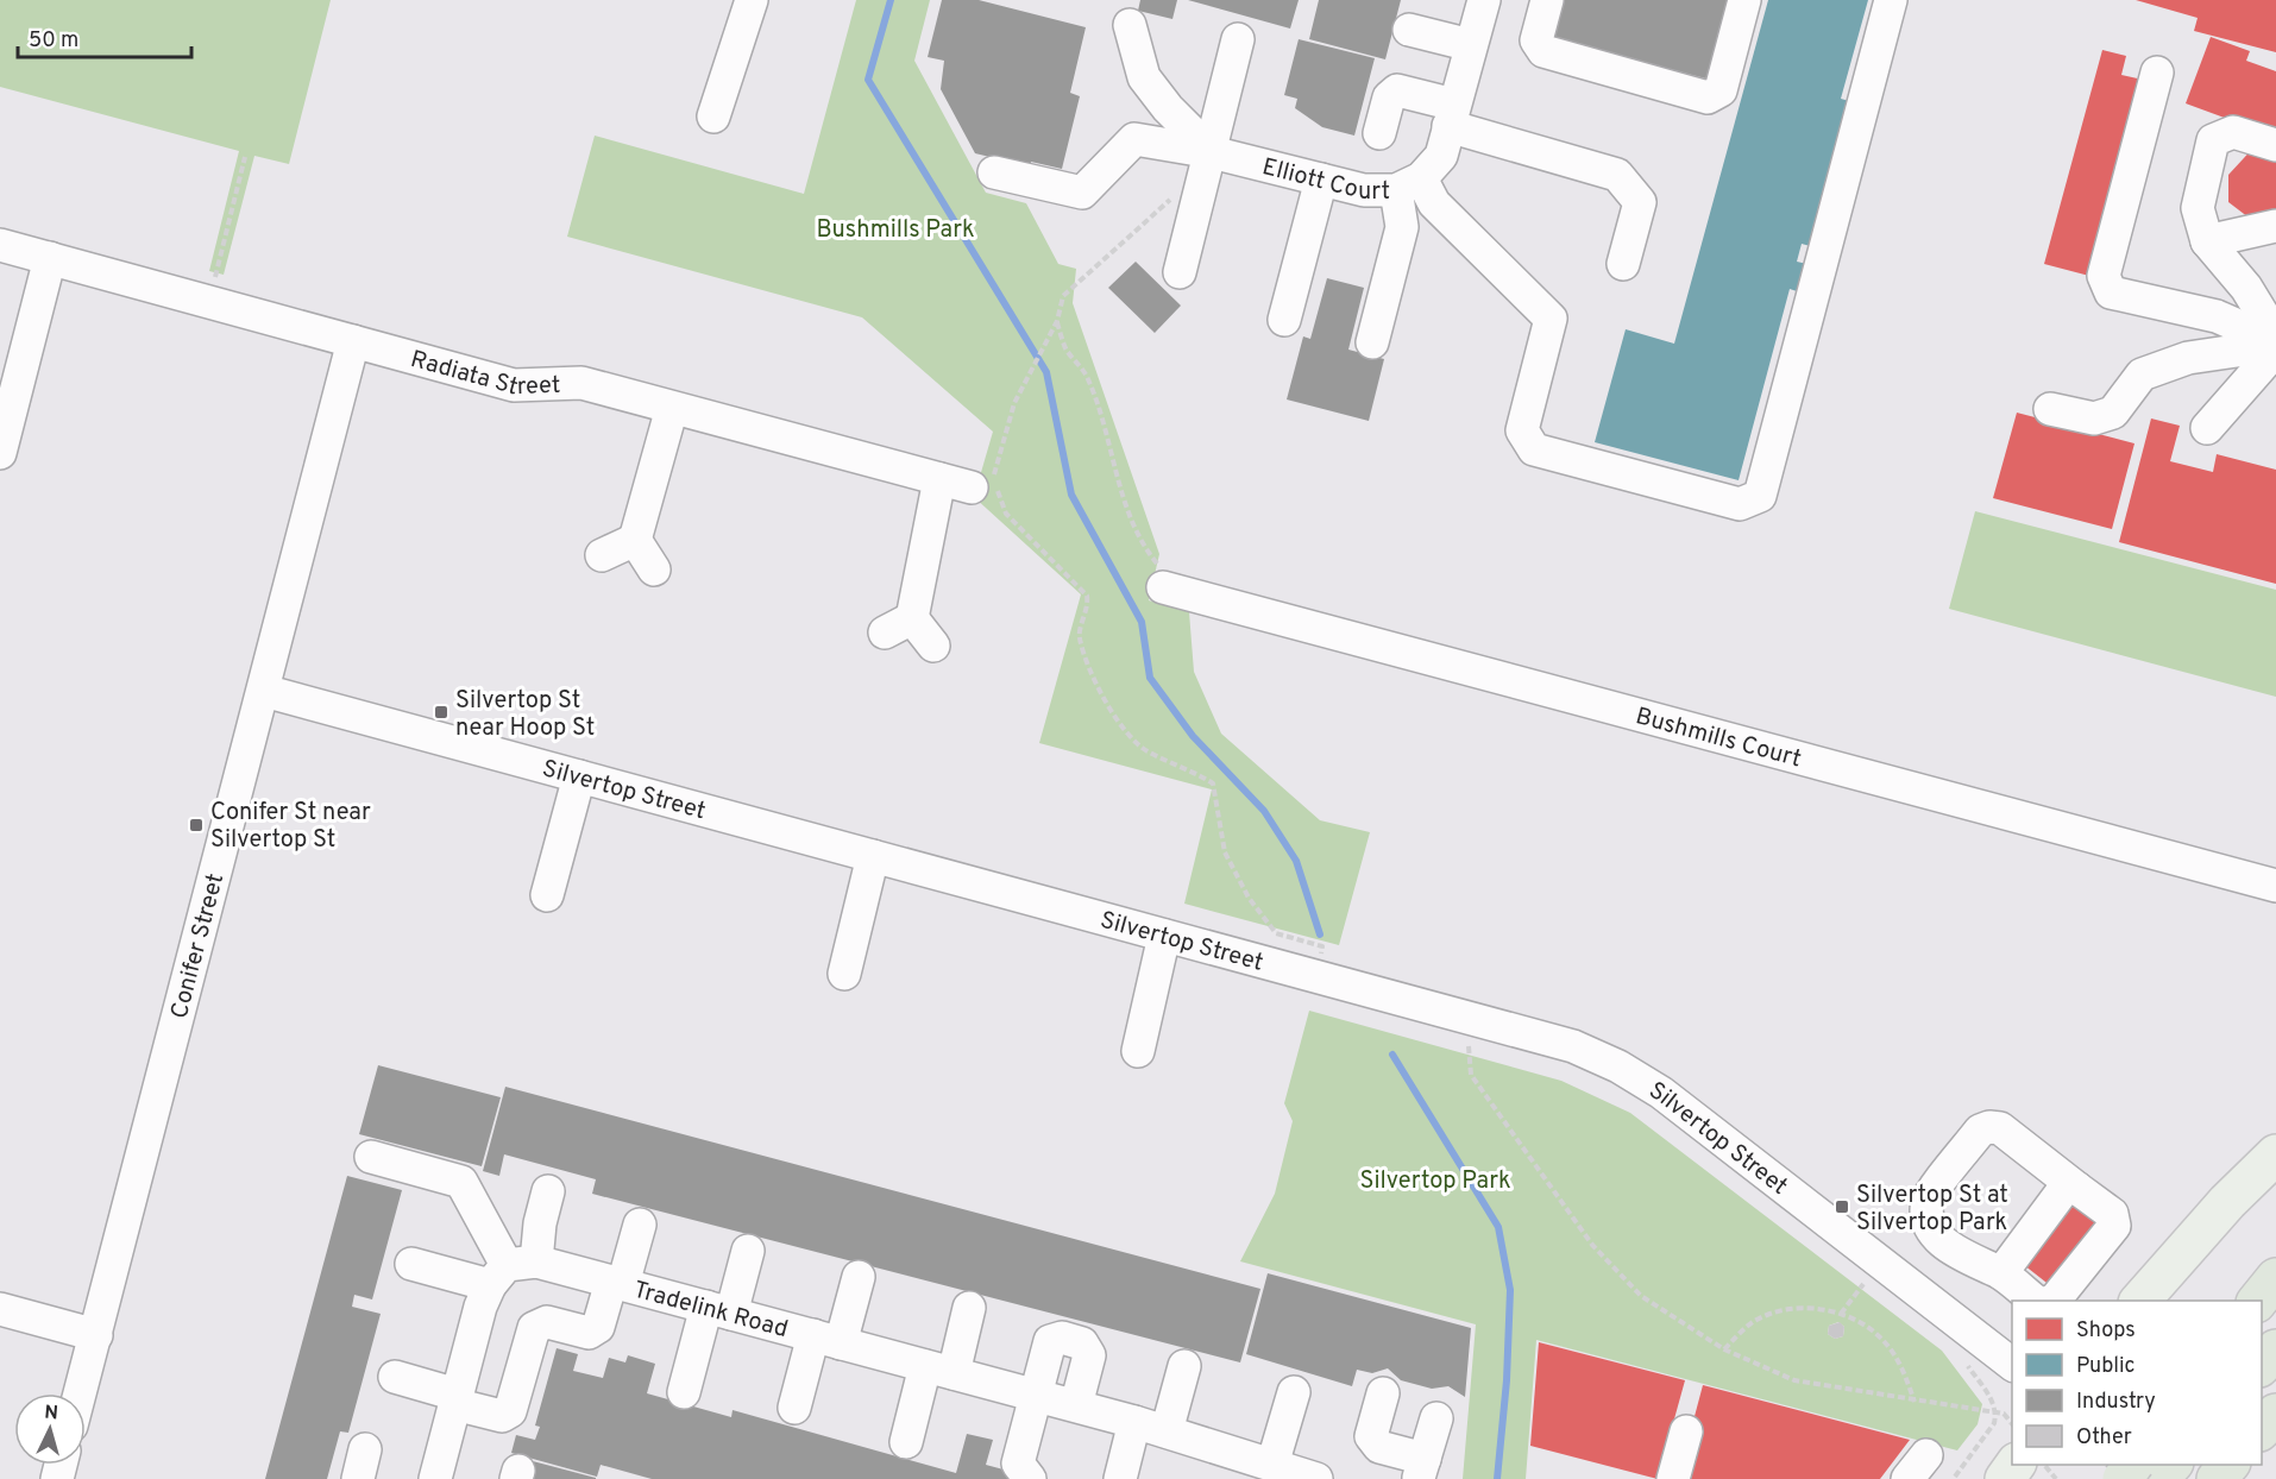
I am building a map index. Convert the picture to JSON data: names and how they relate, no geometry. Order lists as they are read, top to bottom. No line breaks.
{"streets":{"street":["Elliott Court","Radiata Street","Bushmills Court","Silvertop Street","Conifer Street","Tradelink Road"]},"crossings":[["Radiata Street","Conifer Street"],["Silvertop Street","Conifer Street"]],"parks":["Bushmills Park","Silvertop Park"],"places":{"transit":["Silvertop St near Hoop St","Conifer St near Silvertop St","Silvertop St at Silvertop Park"]},"legend":["Shops","Public","Industry","Other"],"scale_bar":"50 m","north":"top"}
